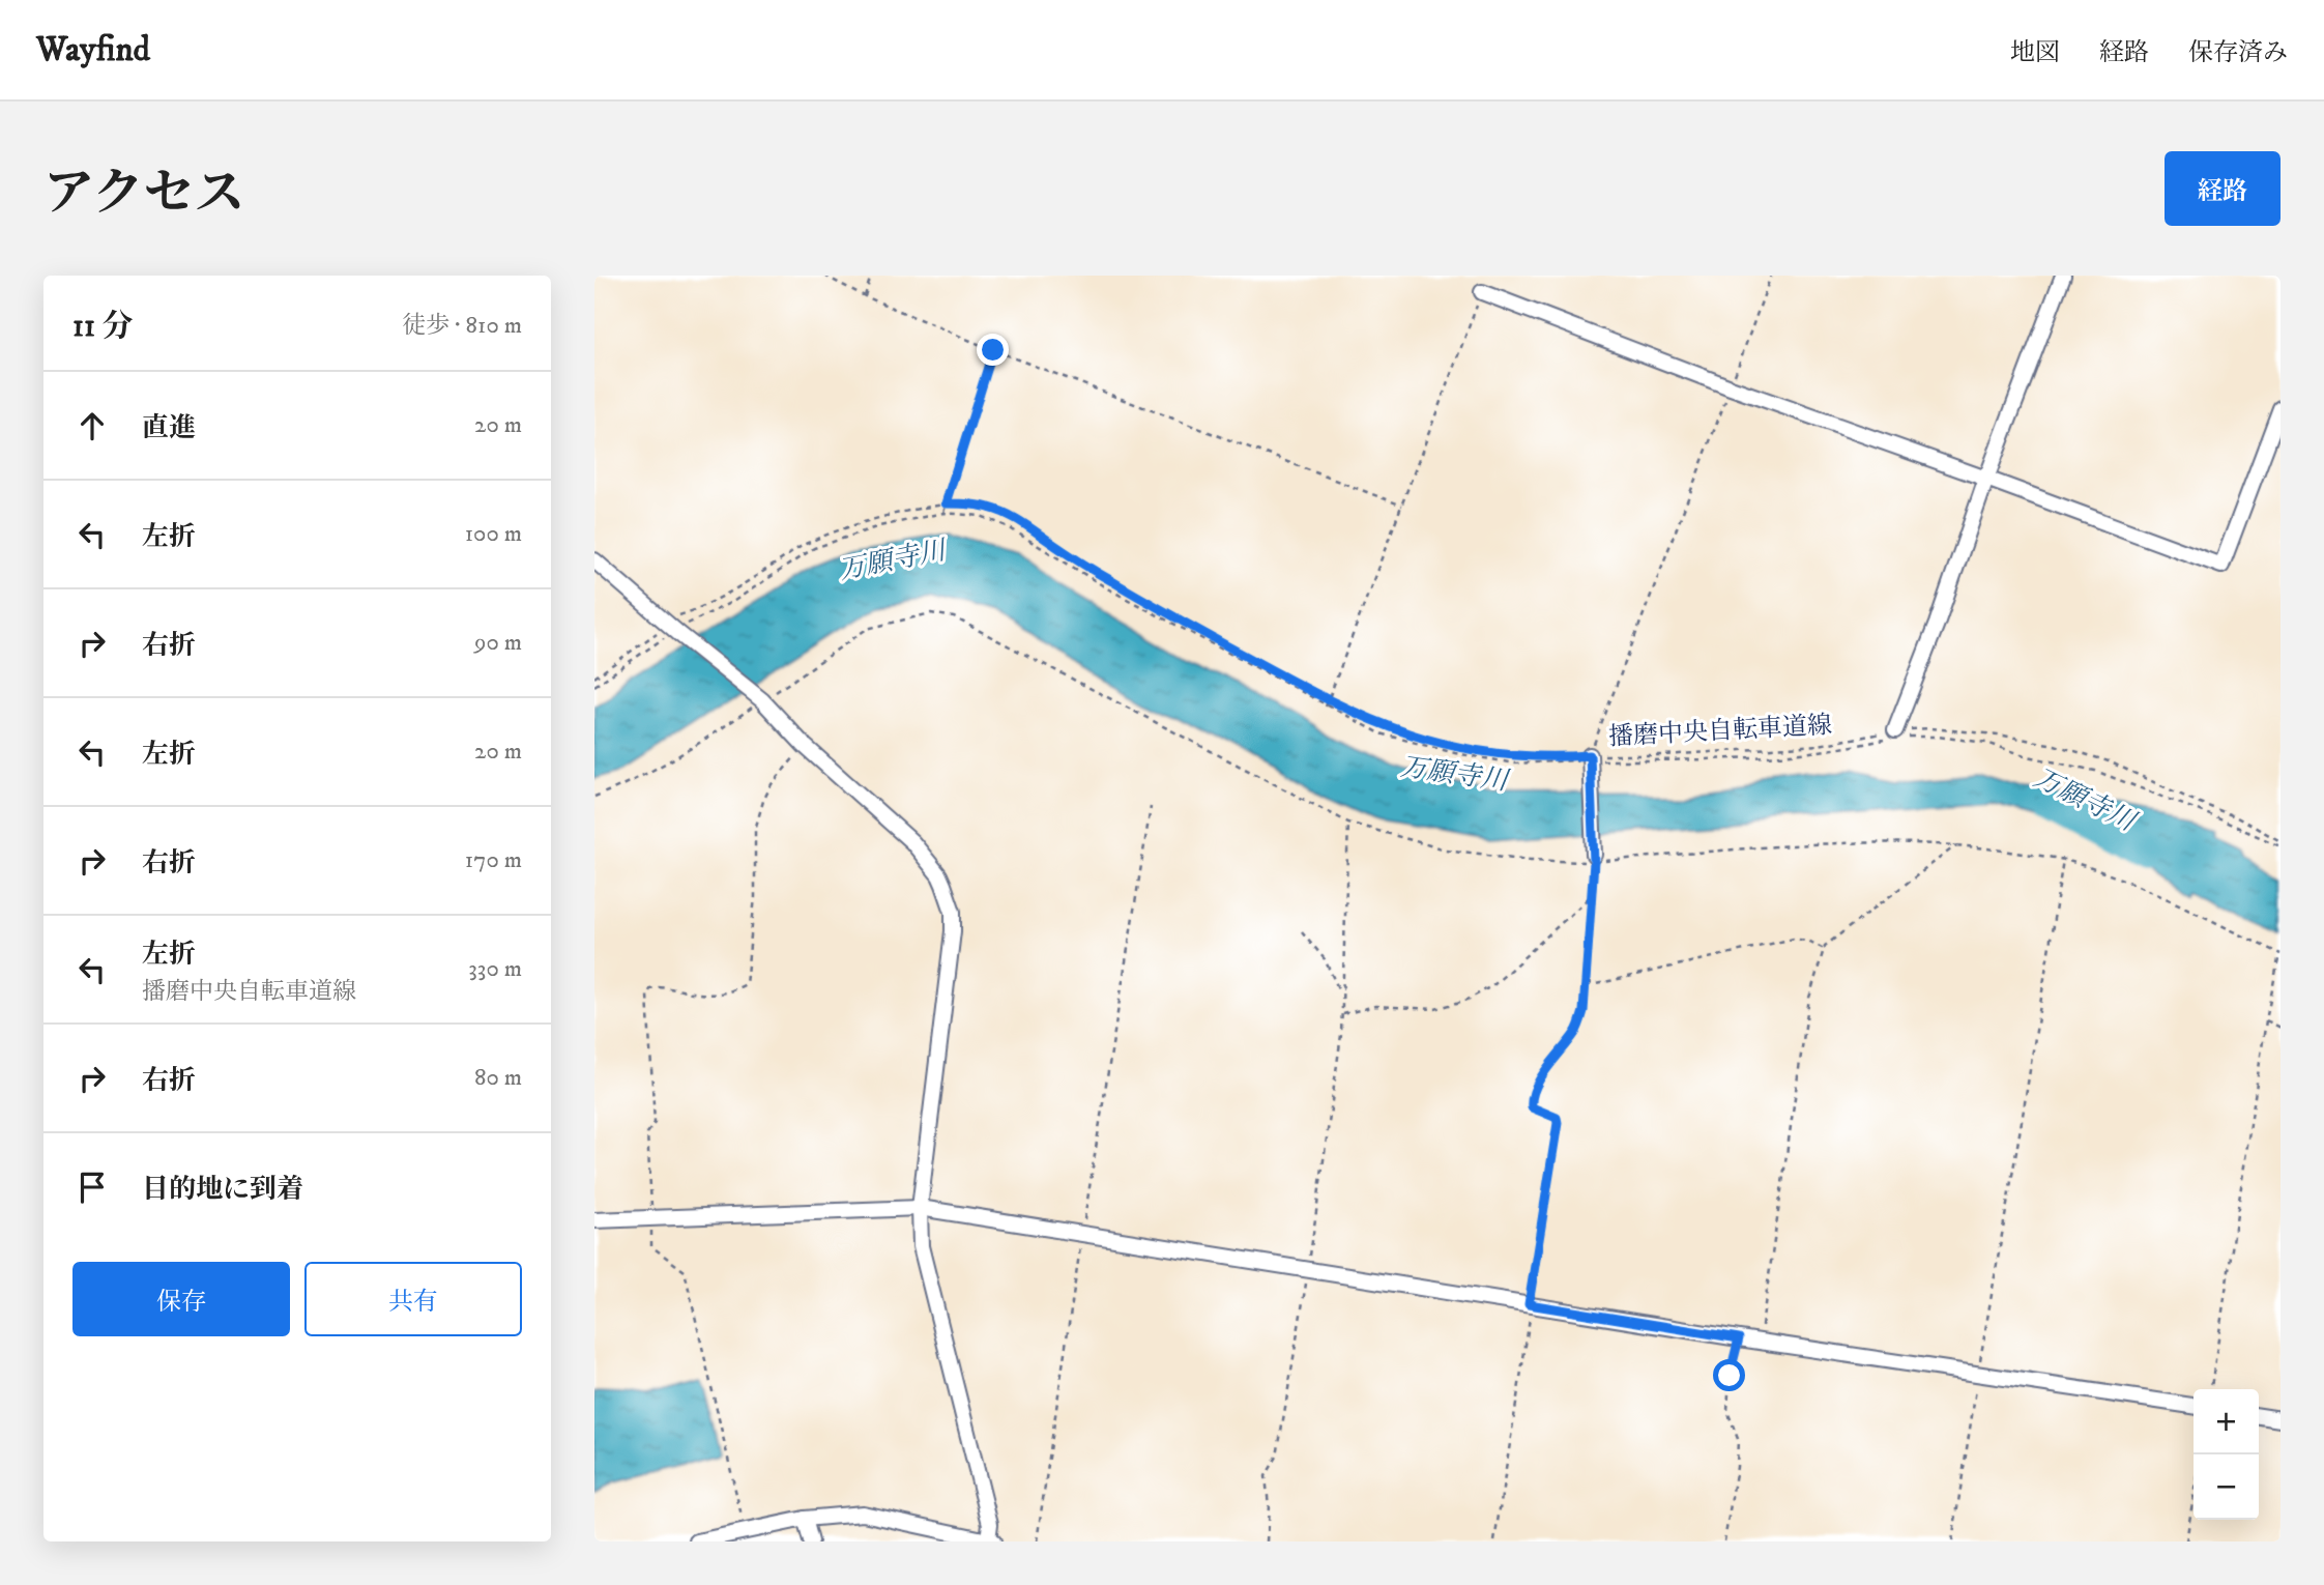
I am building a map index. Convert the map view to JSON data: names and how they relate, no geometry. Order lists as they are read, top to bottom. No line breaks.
{"streets":{"path":["播磨中央自転車道線"]},"water":["万願寺川"],"page":{"header":"Wayfind","nav":["地図","経路","保存済み"],"title":"アクセス","buttons":["経路",["保存","共有"]],"heading":["11 分","徒歩 · 810 m"],"list":[["直進","20 m"],["左折","100 m"],["右折","90 m"],["左折","20 m"],["右折","170 m"],["左折","播磨中央自転車道線","330 m"],["右折","80 m"],"目的地に到着"],"map_buttons":["+","−"]}}
